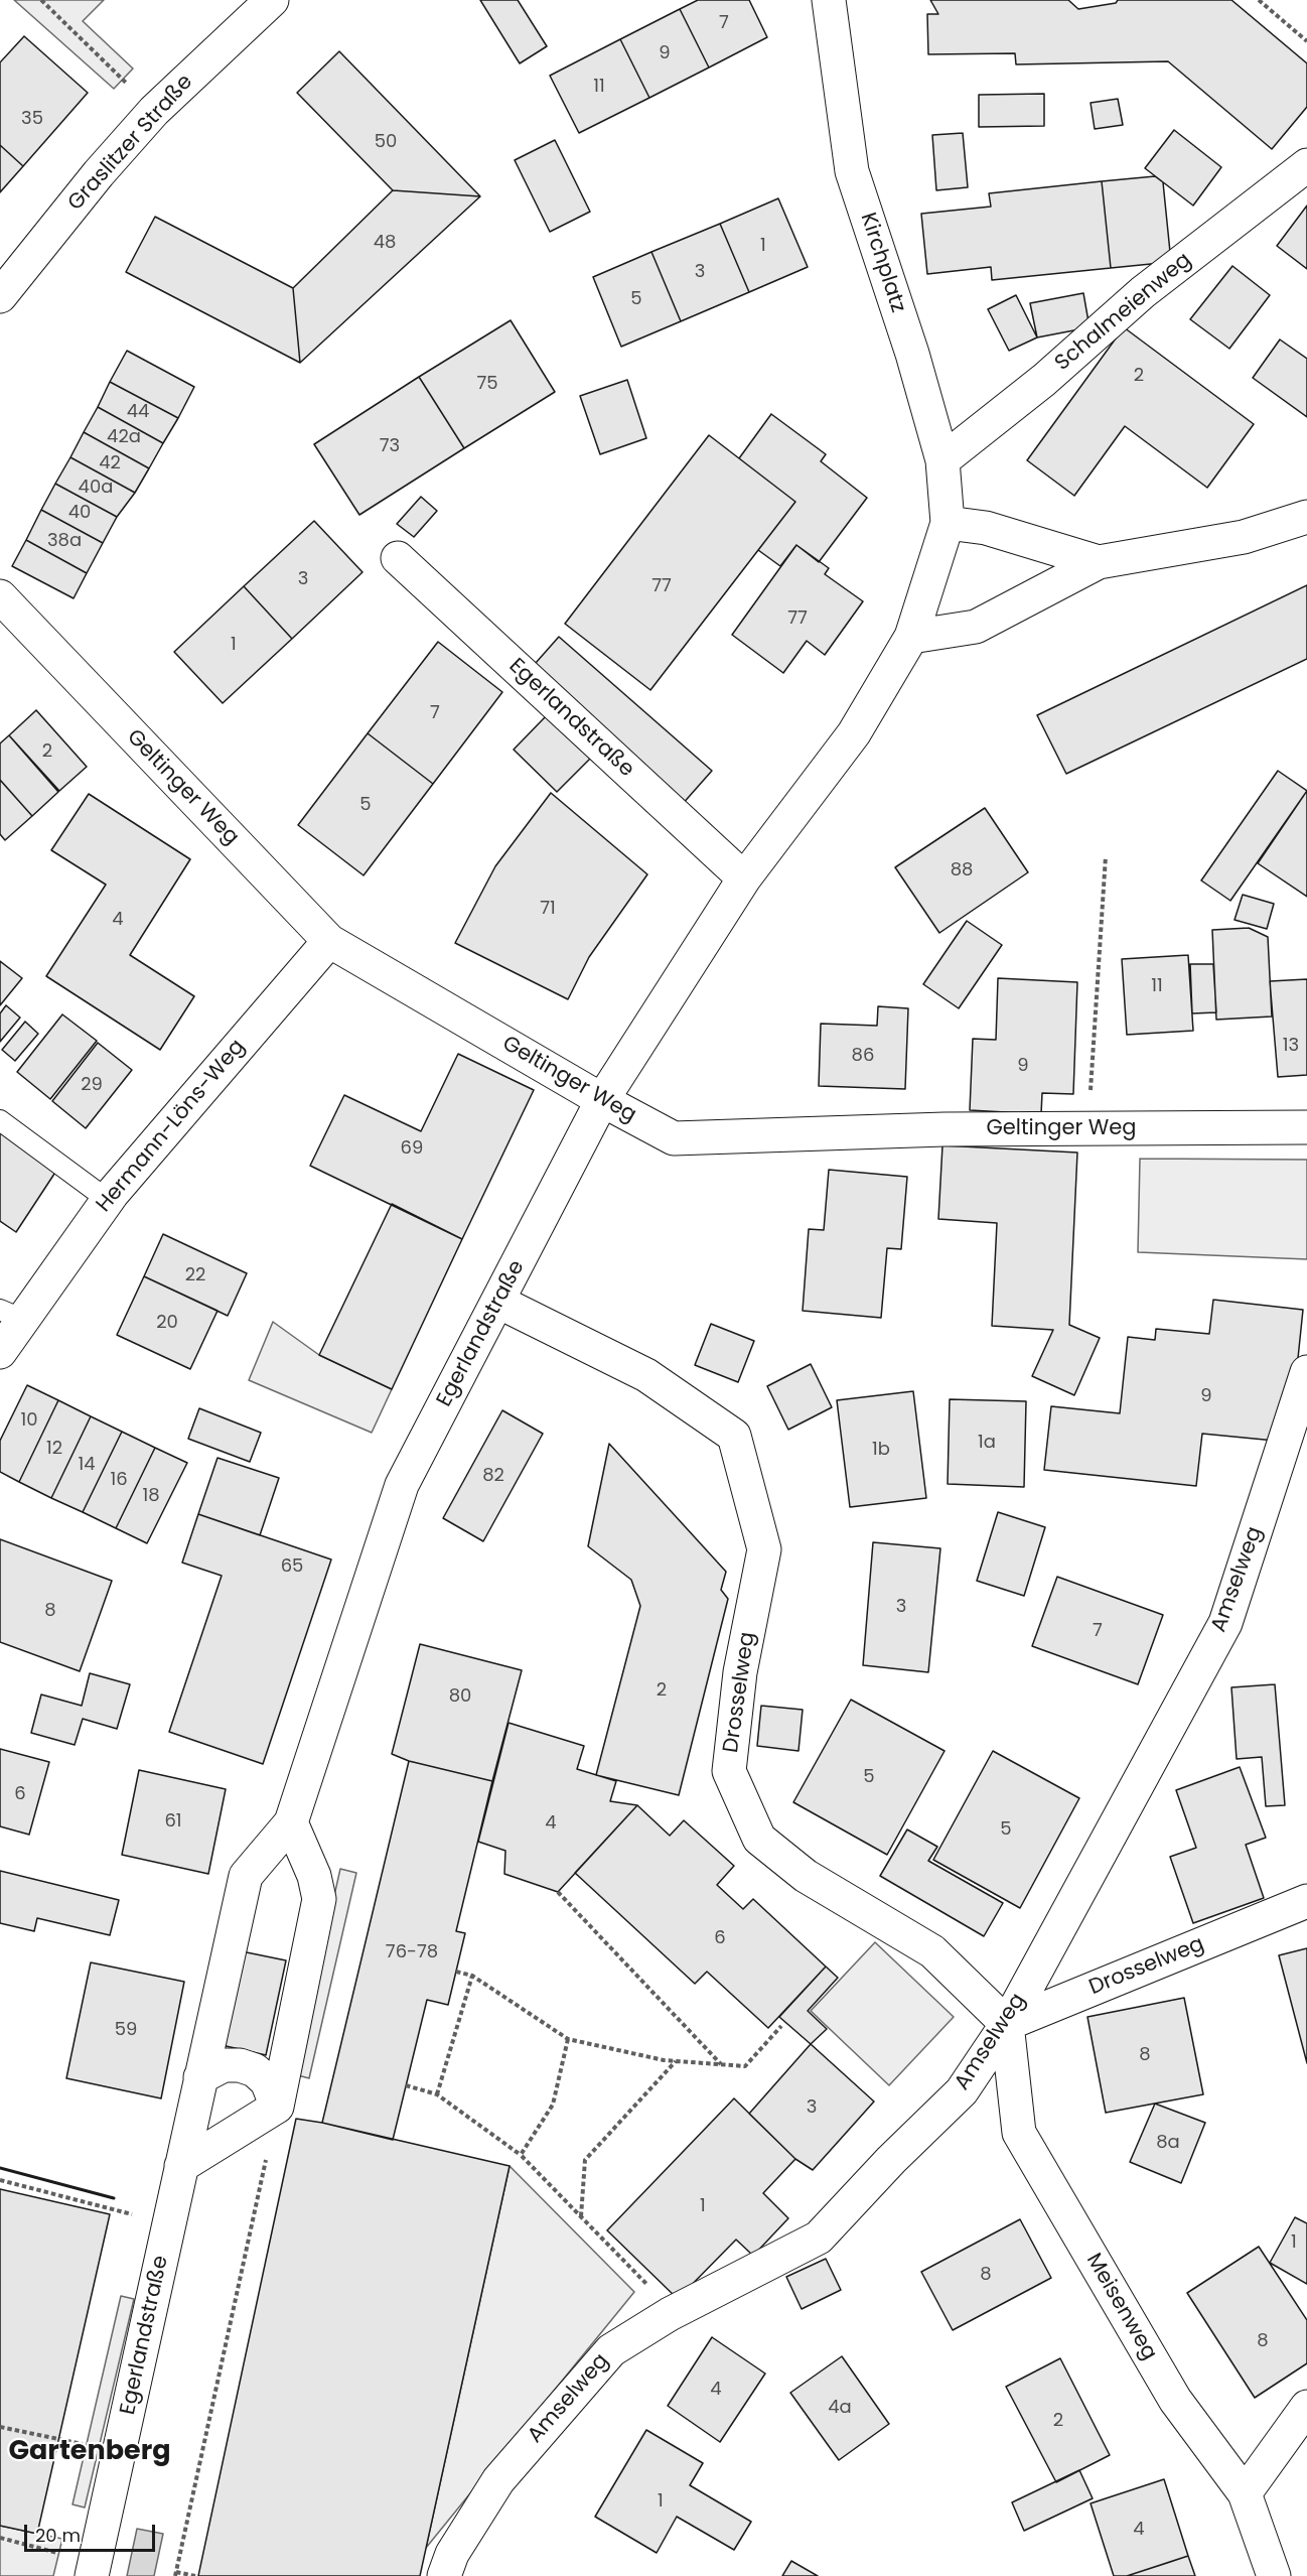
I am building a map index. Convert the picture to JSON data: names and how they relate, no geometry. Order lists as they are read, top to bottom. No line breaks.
{"streets":{"street":["Graslitzer Straße","Kirchplatz","Schalmeienweg","Egerlandstraße","Geltinger Weg","Hermann-Löns-Weg","Amselweg","Drosselweg","Meisenweg"]},"crossings":[["Kirchplatz","Schalmeienweg"],["Kirchplatz","Egerlandstraße"],["Egerlandstraße","Geltinger Weg"],["Egerlandstraße","Drosselweg"],["Geltinger Weg","Hermann-Löns-Weg"],["Amselweg","Drosselweg"],["Amselweg","Meisenweg"],["Drosselweg","Meisenweg"]],"districts":["Gartenberg"],"house_numbers":["7","9","11","35","50","48","1","3","5","2","75","44","42a","73","42","40a","40","38a","3","77","77","1","7","2","5","88","71","4","11","13","86","9","29","69","22","20","9","10","1a","12","1b","14","82","16","18","65","3","8","7","2","80","5","6","61","4","5","6","76-78","59","8","3","8a","1","1","8","8","4","4a","2","1","4"],"scale_bar":"20 m"}
